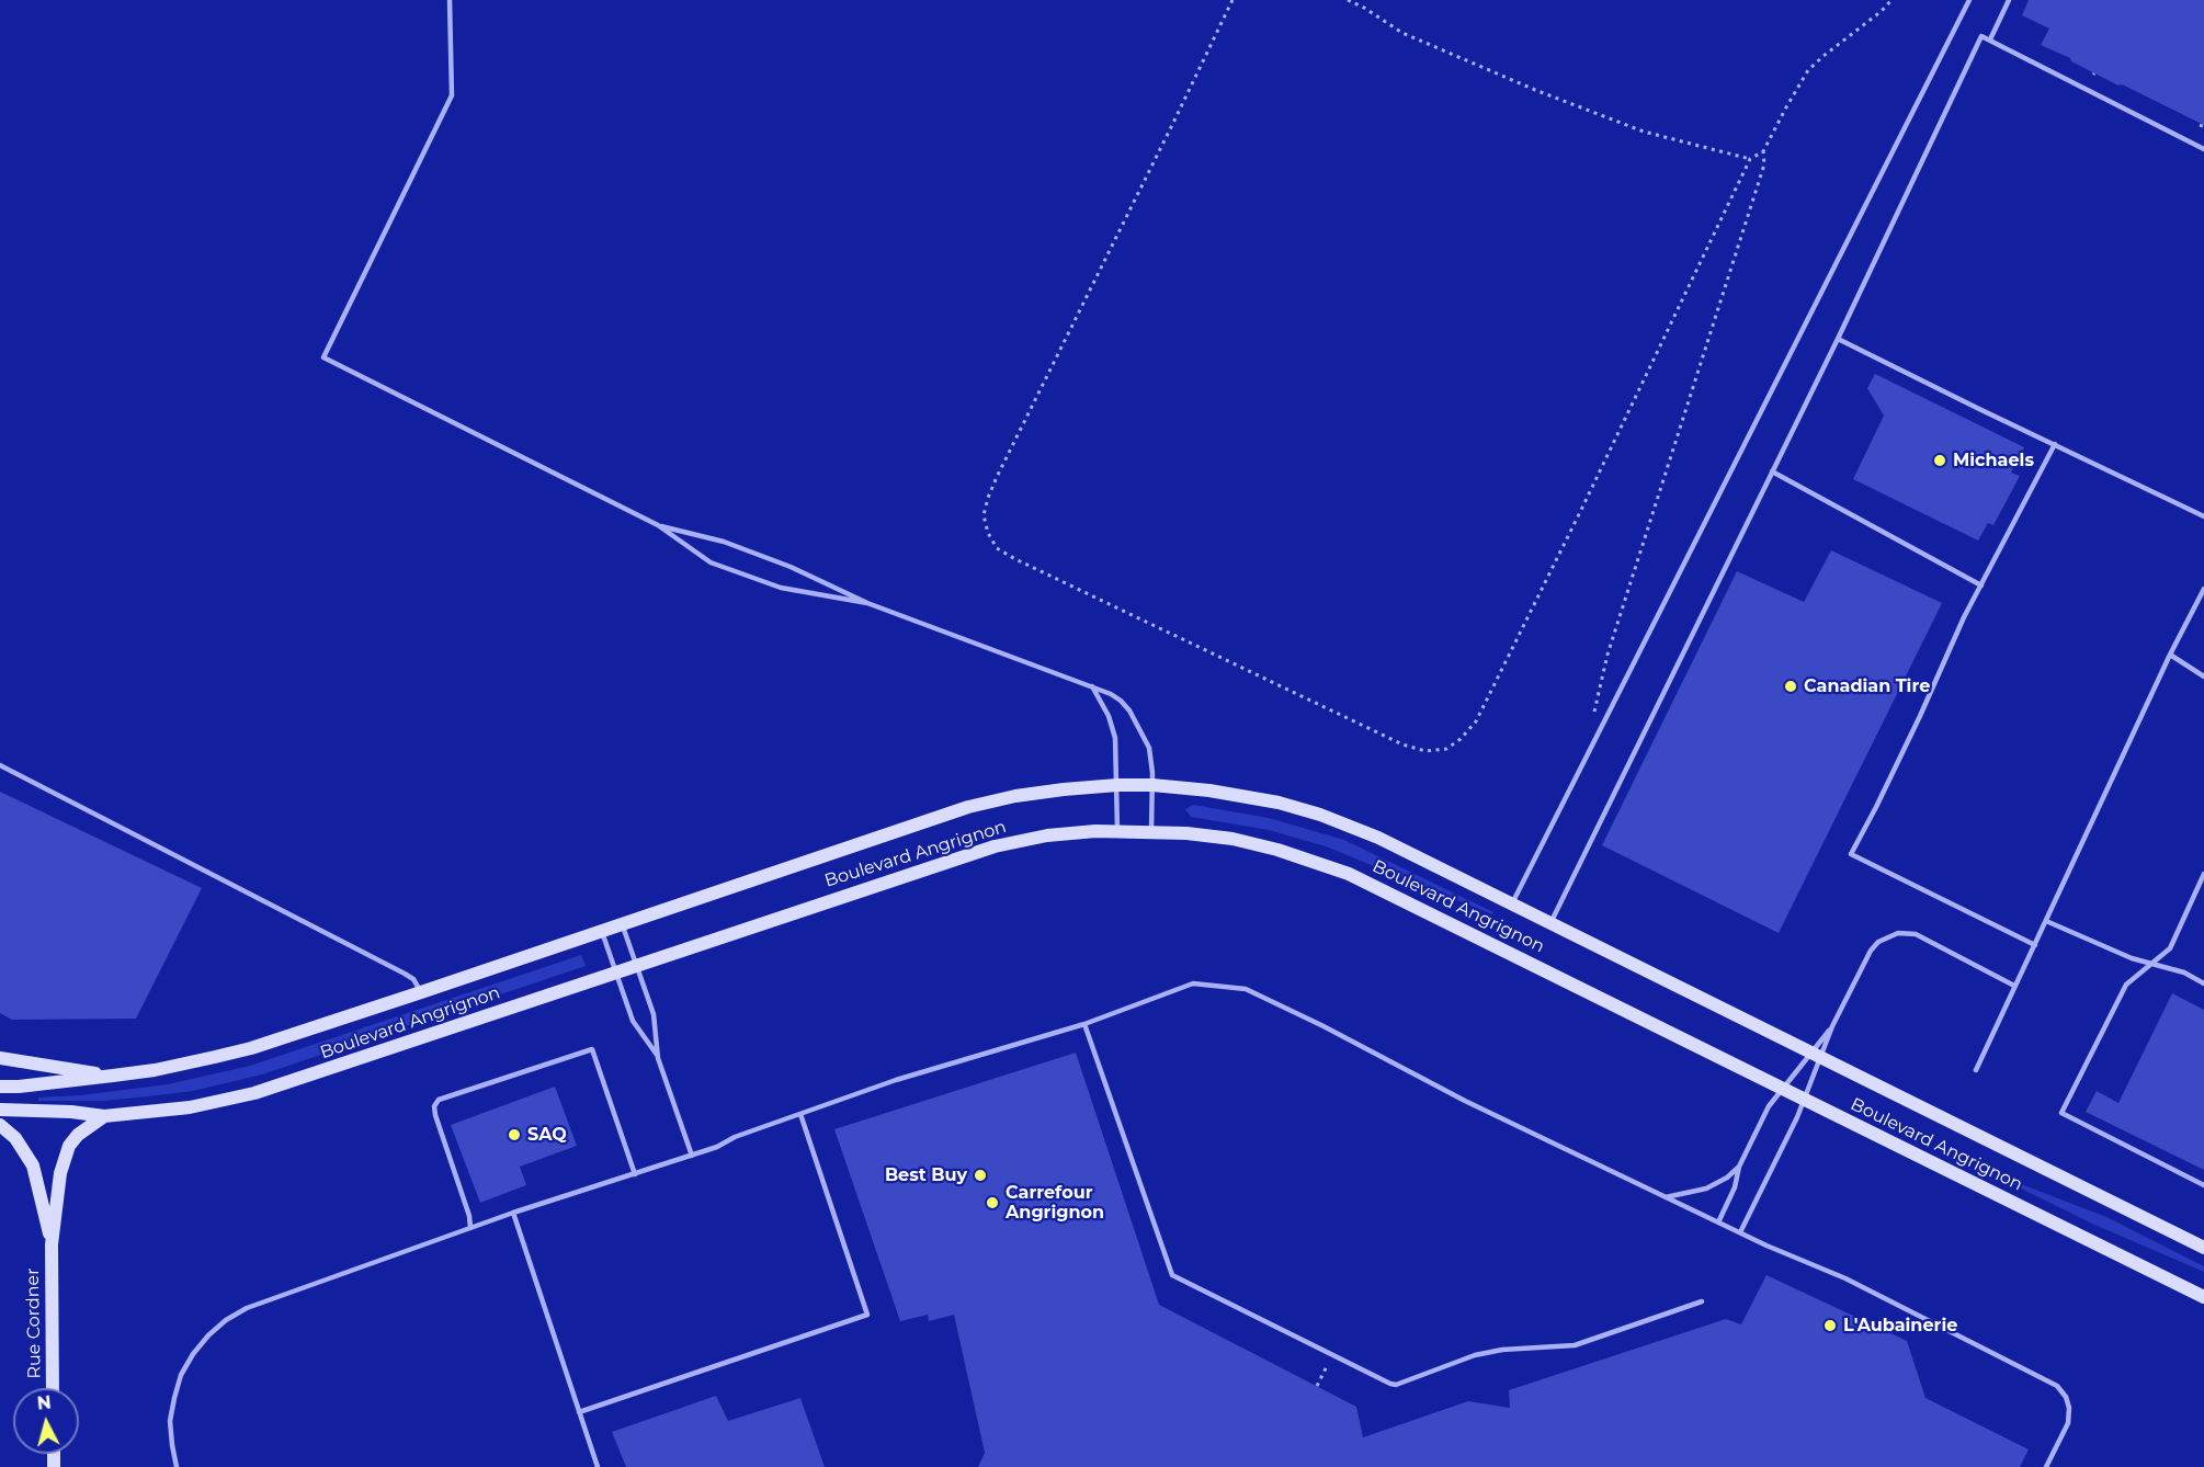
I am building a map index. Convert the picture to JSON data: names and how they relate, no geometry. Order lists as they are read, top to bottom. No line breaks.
{"streets":{"main road":["Boulevard Angrignon","Rue Cordner"]},"places":["Michaels","Canadian Tire","SAQ","Best Buy","Carrefour Angrignon","L'Aubainerie"],"north":"top"}
